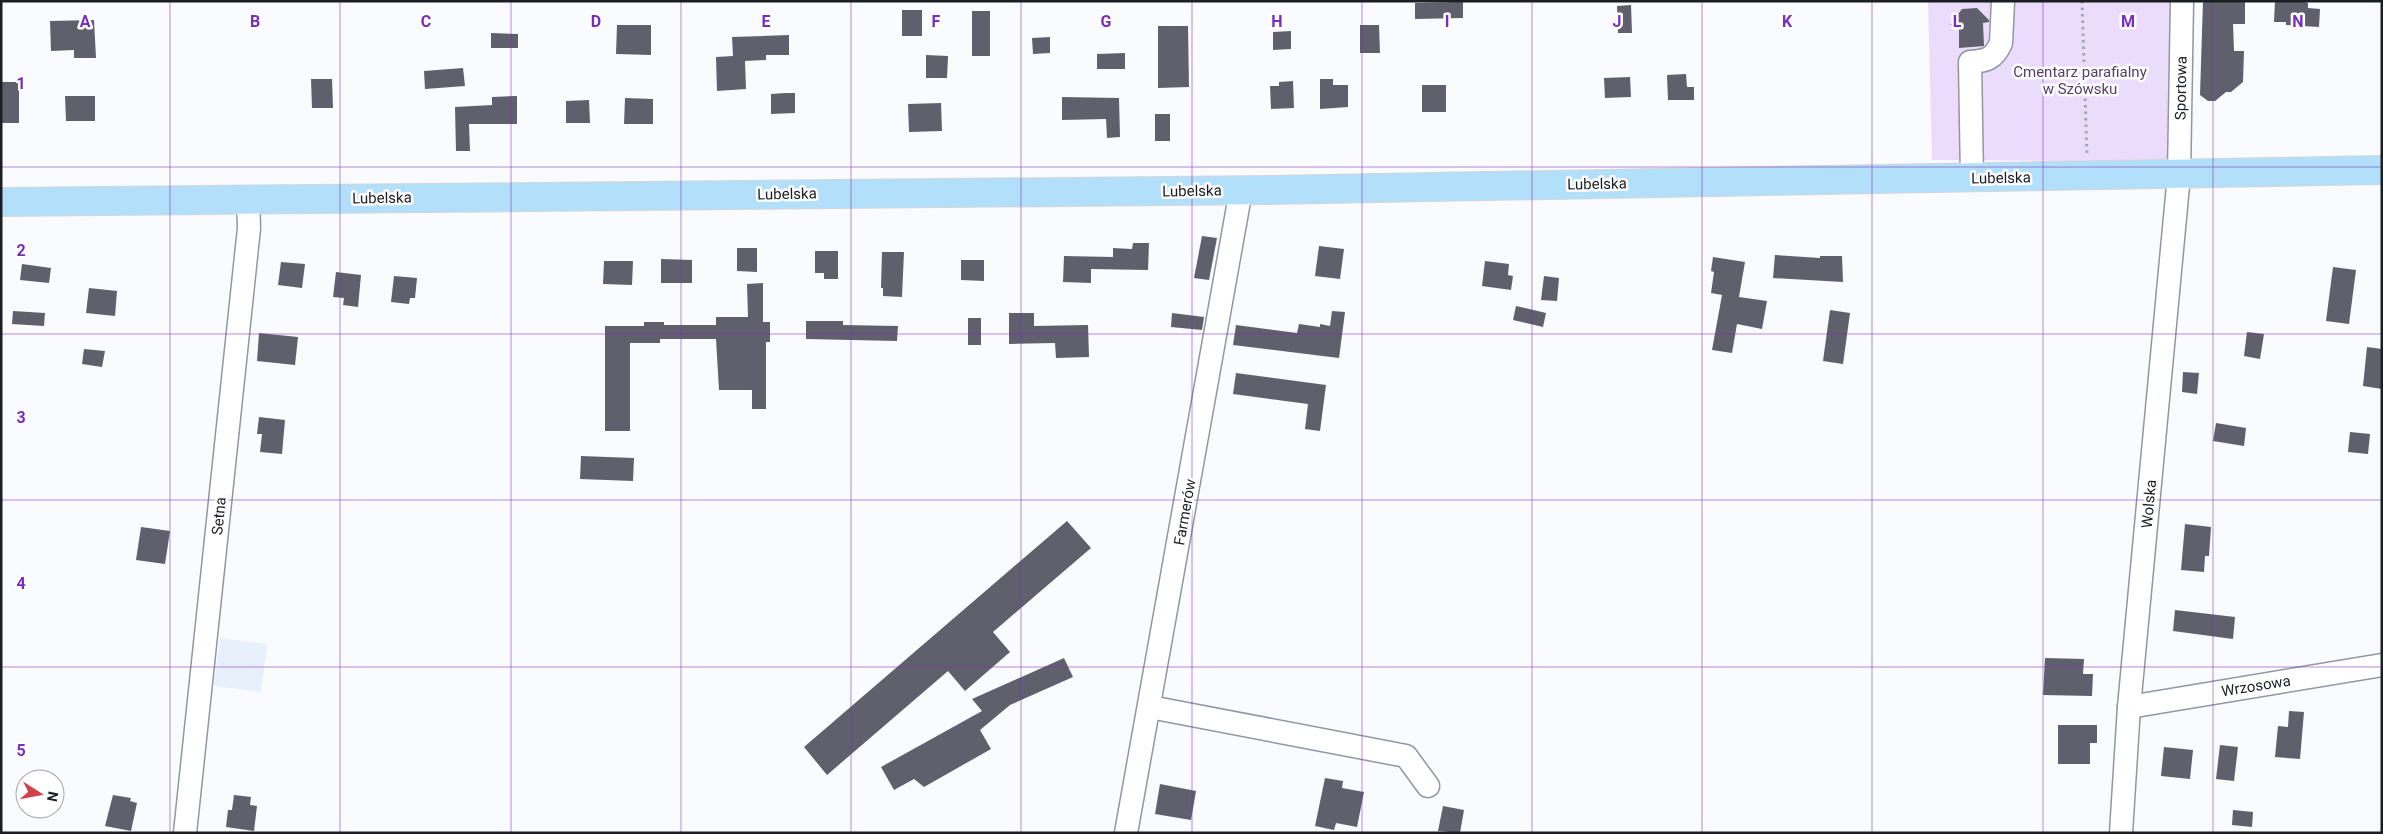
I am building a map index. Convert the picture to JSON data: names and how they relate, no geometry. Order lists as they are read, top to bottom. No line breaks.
{"streets":{"main road":["Lubelska"],"street":["Sportowa","Wolska","Farmerów","Setna","Wrzosowa"]},"crossings":[["Sportowa","Lubelska"],["Sportowa","Wolska"],["Lubelska","Wolska"],["Lubelska","Farmerów"],["Lubelska","Setna"],["Wolska","Wrzosowa"]],"parks":["Cmentarz parafialny w Szówsku"],"north":"right","grid":{"columns":["A","B","C","D","E","F","G","H","I","J","K","L","M","N"],"rows":["1","2","3","4","5"]}}
